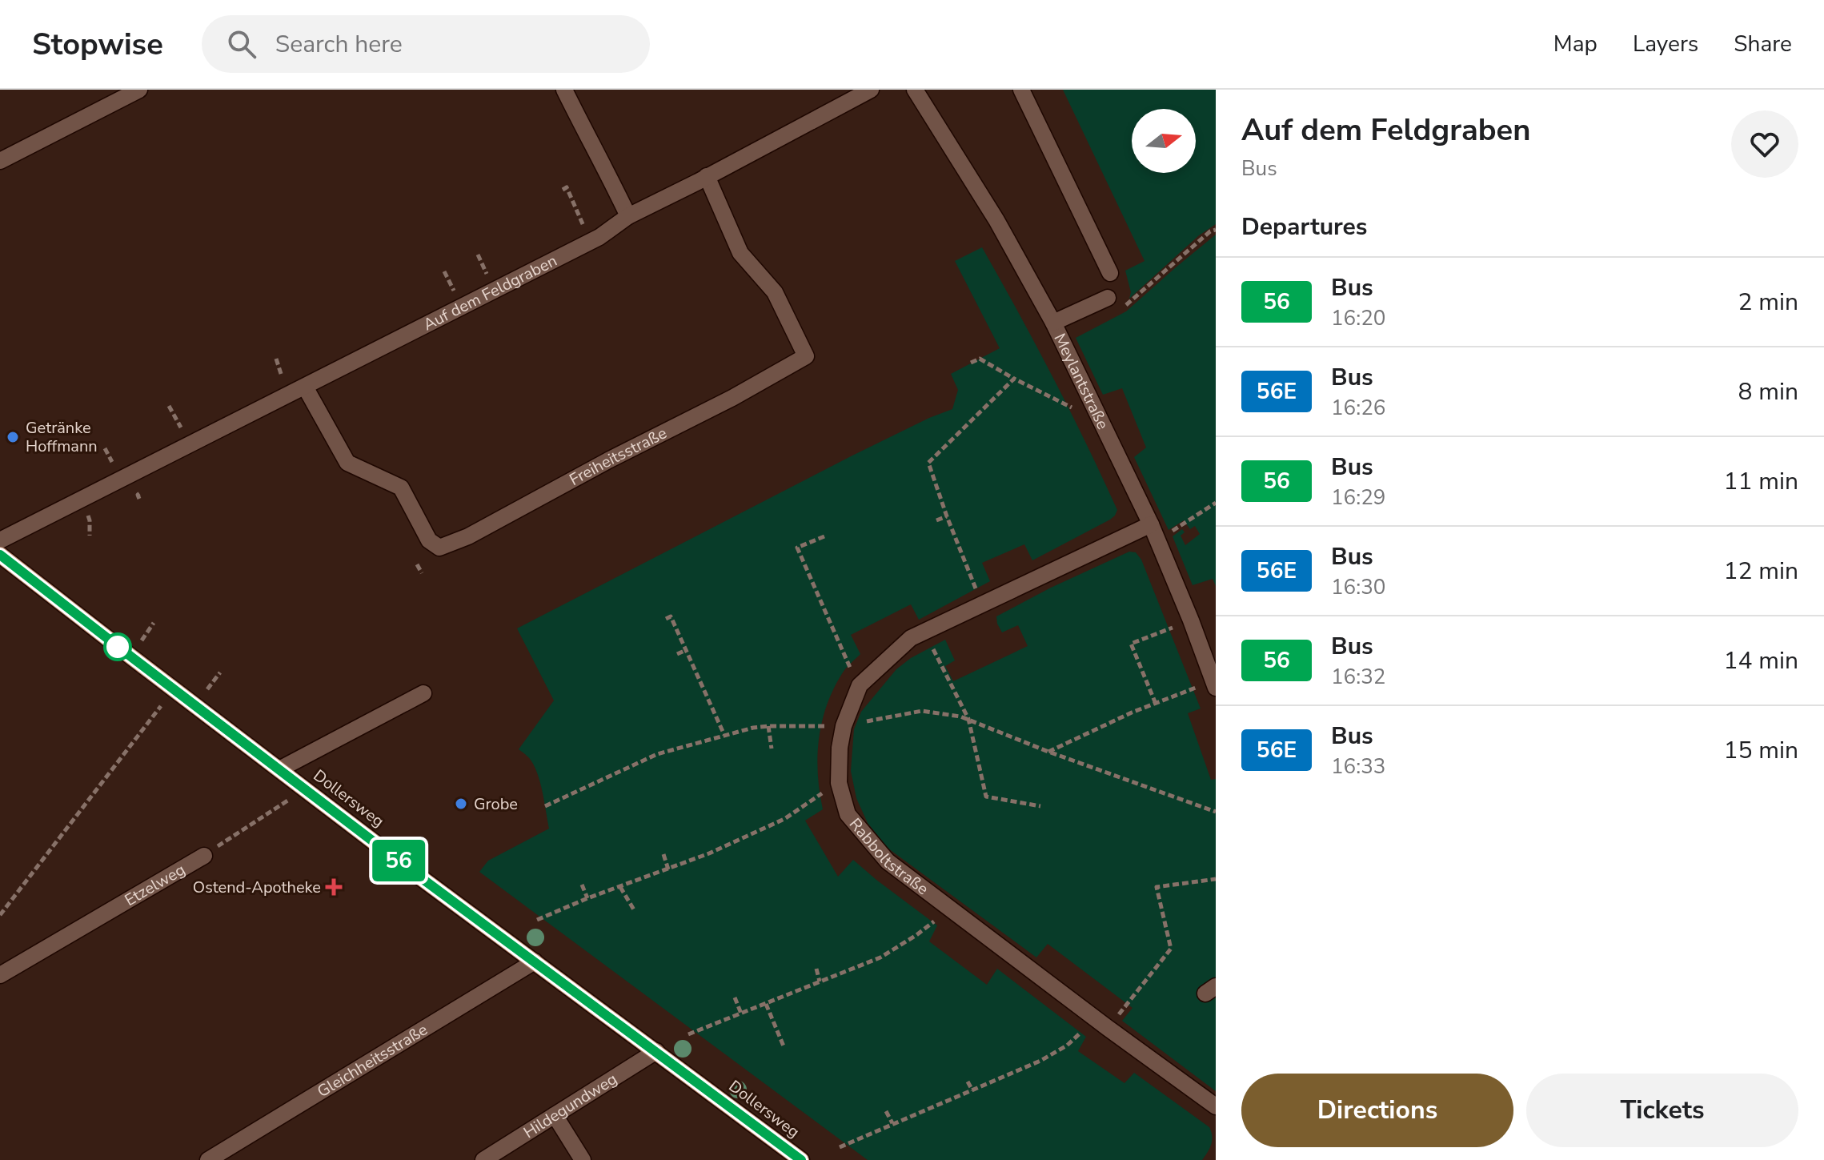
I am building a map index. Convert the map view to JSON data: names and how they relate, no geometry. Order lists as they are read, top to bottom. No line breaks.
{"streets":{"main road":["Dollersweg"],"street":["Auf dem Feldgraben","Meylantstraße","Freiheitsstraße","Rabboltstraße","Etzelweg","Gleichheitsstraße","Hildegundweg"]},"crossings":[["Auf dem Feldgraben","Freiheitsstraße"],["Meylantstraße","Rabboltstraße"],["Dollersweg","Gleichheitsstraße"],["Dollersweg","Hildegundweg"]],"places":{"other":["Getränke Hoffmann","Grobe"],"health":["Ostend-Apotheke"]},"lines":["bus line 56"],"north":"right","page":{"header":"Stopwise","search":"Search here","nav":["Map","Layers","Share"],"on_map":"56","heading":[["Auf dem Feldgraben","Bus"],"Departures"],"list":[{"mark":"56","name":"Bus","note":"16:20","value":"2 min"},{"mark":"56E","name":"Bus","note":"16:26","value":"8 min"},{"mark":"56","name":"Bus","note":"16:29","value":"11 min"},{"mark":"56E","name":"Bus","note":"16:30","value":"12 min"},{"mark":"56","name":"Bus","note":"16:32","value":"14 min"},{"mark":"56E","name":"Bus","note":"16:33","value":"15 min"}],"buttons":["Directions","Tickets"]}}
